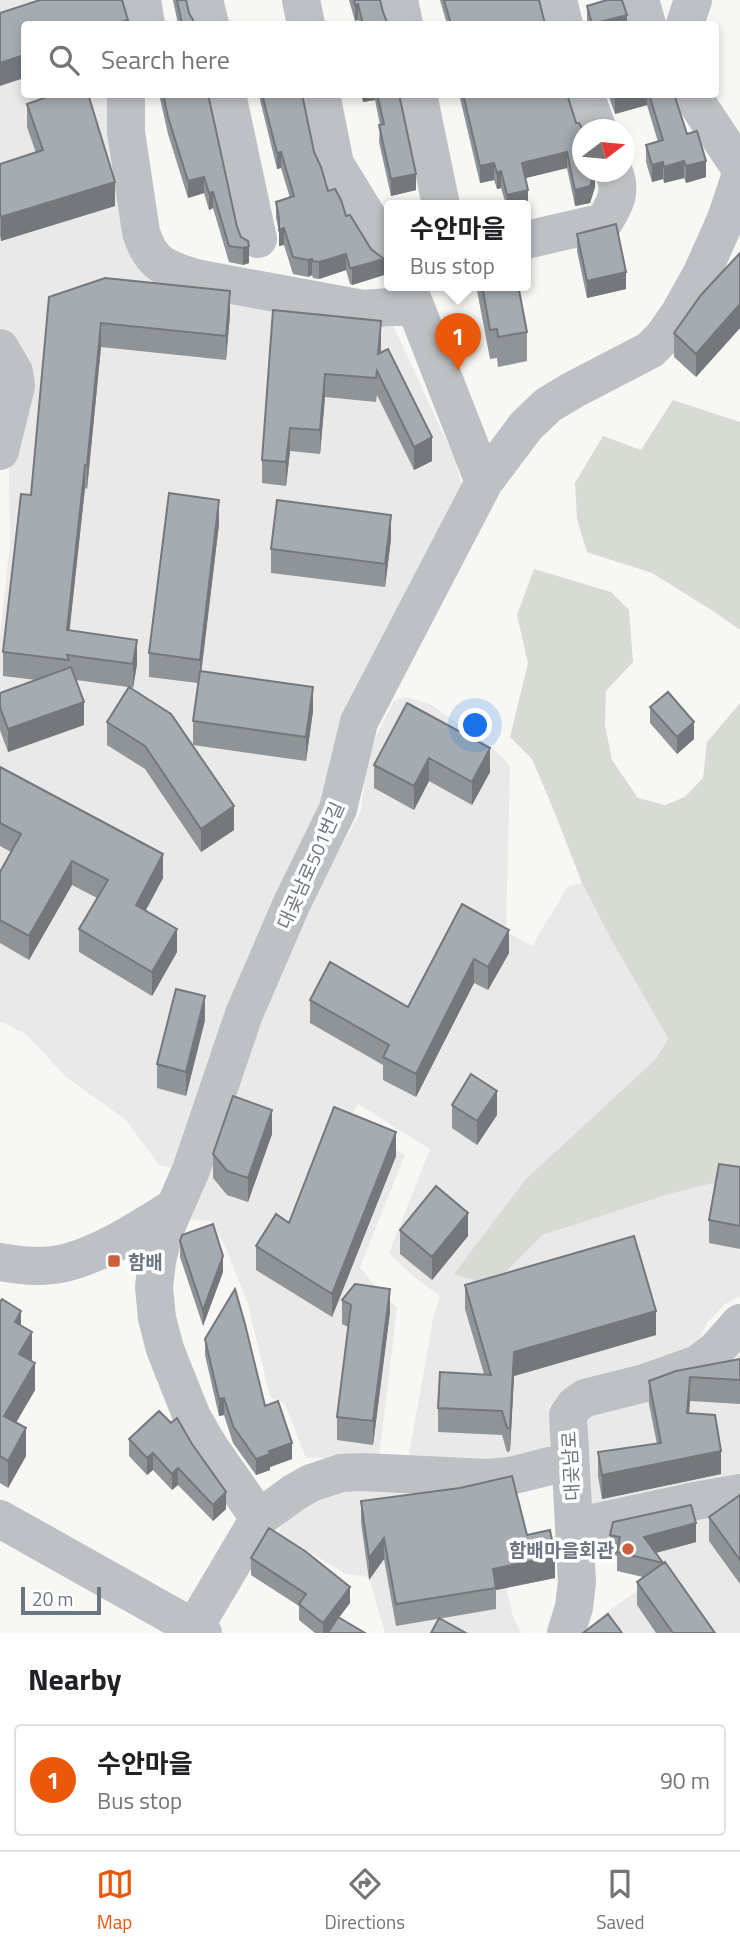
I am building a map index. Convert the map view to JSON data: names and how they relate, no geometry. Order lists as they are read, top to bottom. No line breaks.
{"streets":{"street":["대곶남로501번길","대곶남로"]},"places":{"transit":["함배"],"other":["함배마을회관"]},"scale_bar":"20 m","north":"right","page":{"search":"Search here","popup":["수안마을","Bus stop"],"pins":"1","scale":"20 m","heading":"Nearby","list":[{"mark":"1","name":"수안마을","note":"Bus stop","value":"90 m"}],"nav":["Map","Directions","Saved"]}}
